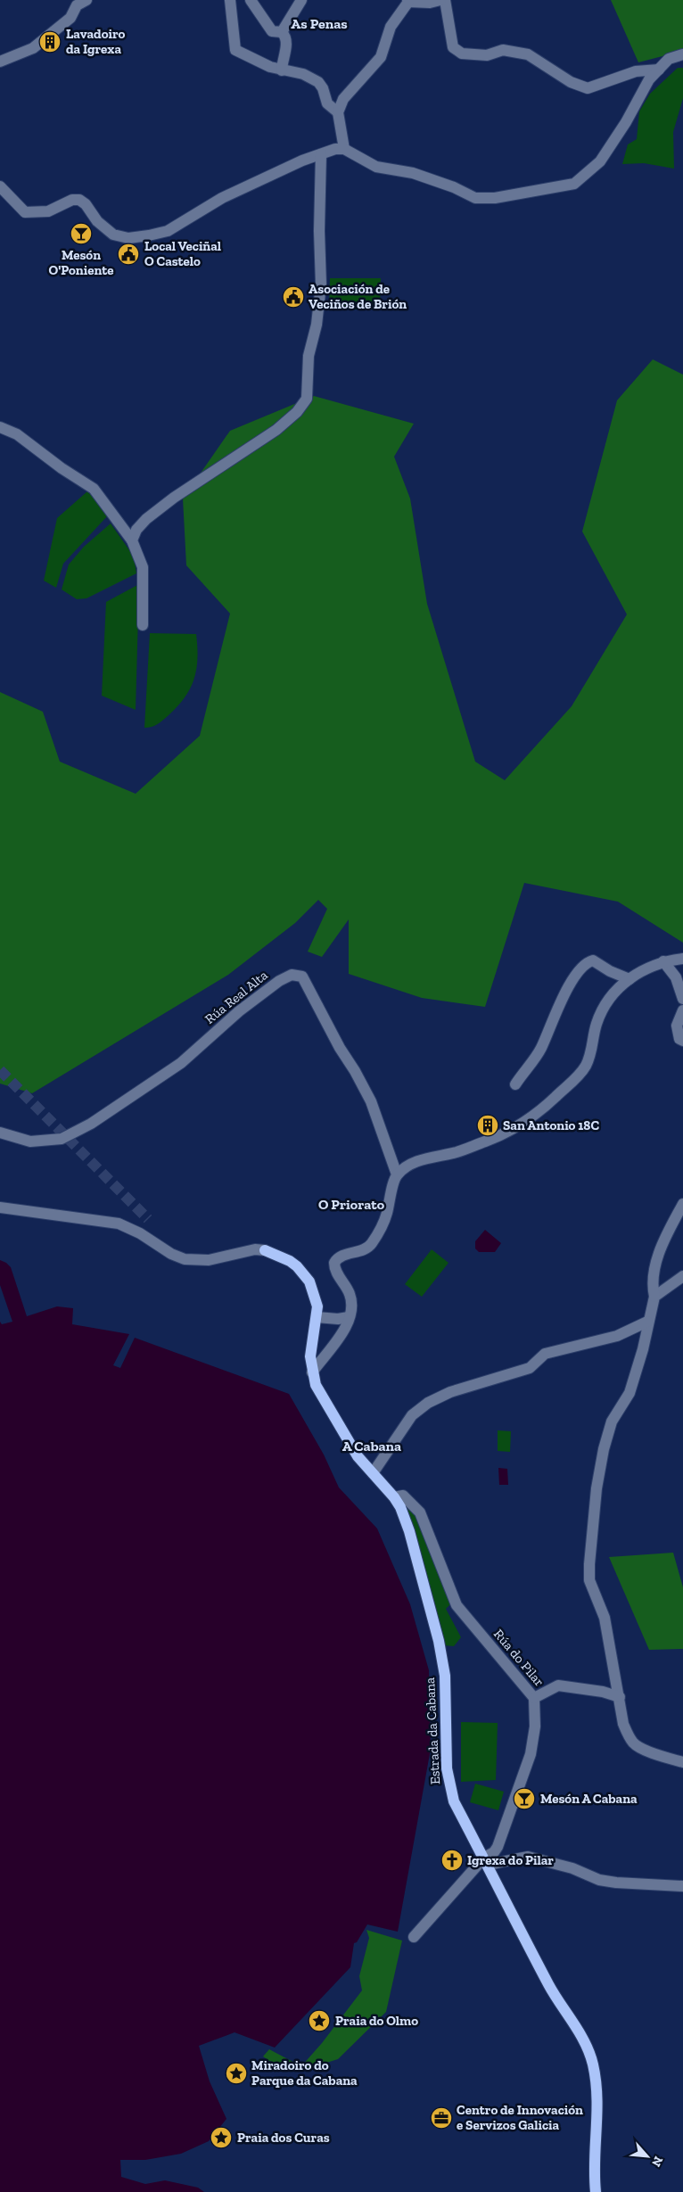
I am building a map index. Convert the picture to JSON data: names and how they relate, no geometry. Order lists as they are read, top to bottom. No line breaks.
{"streets":{"main road":["Estrada da Cabana"],"street":["Rúa Real Alta","Rúa do Pilar"]},"crossings":[["Rúa do Pilar","Estrada da Cabana"]],"districts":["As Penas","O Priorato","A Cabana"],"places":{"building":["Lavadoiro da Igrexa","San Antonio 18C"],"bar":["Mesón O'Poniente","Mesón A Cabana"],"public building":["Local Veciñal O Castelo","Asociación de Veciños de Brión"],"church":["Igrexa do Pilar"],"place":["Praia do Olmo","Miradoiro do Parque da Cabana","Praia dos Curas"],"office":["Centro de Innovación e Servizos Galicia"]},"north":"bottom right"}
